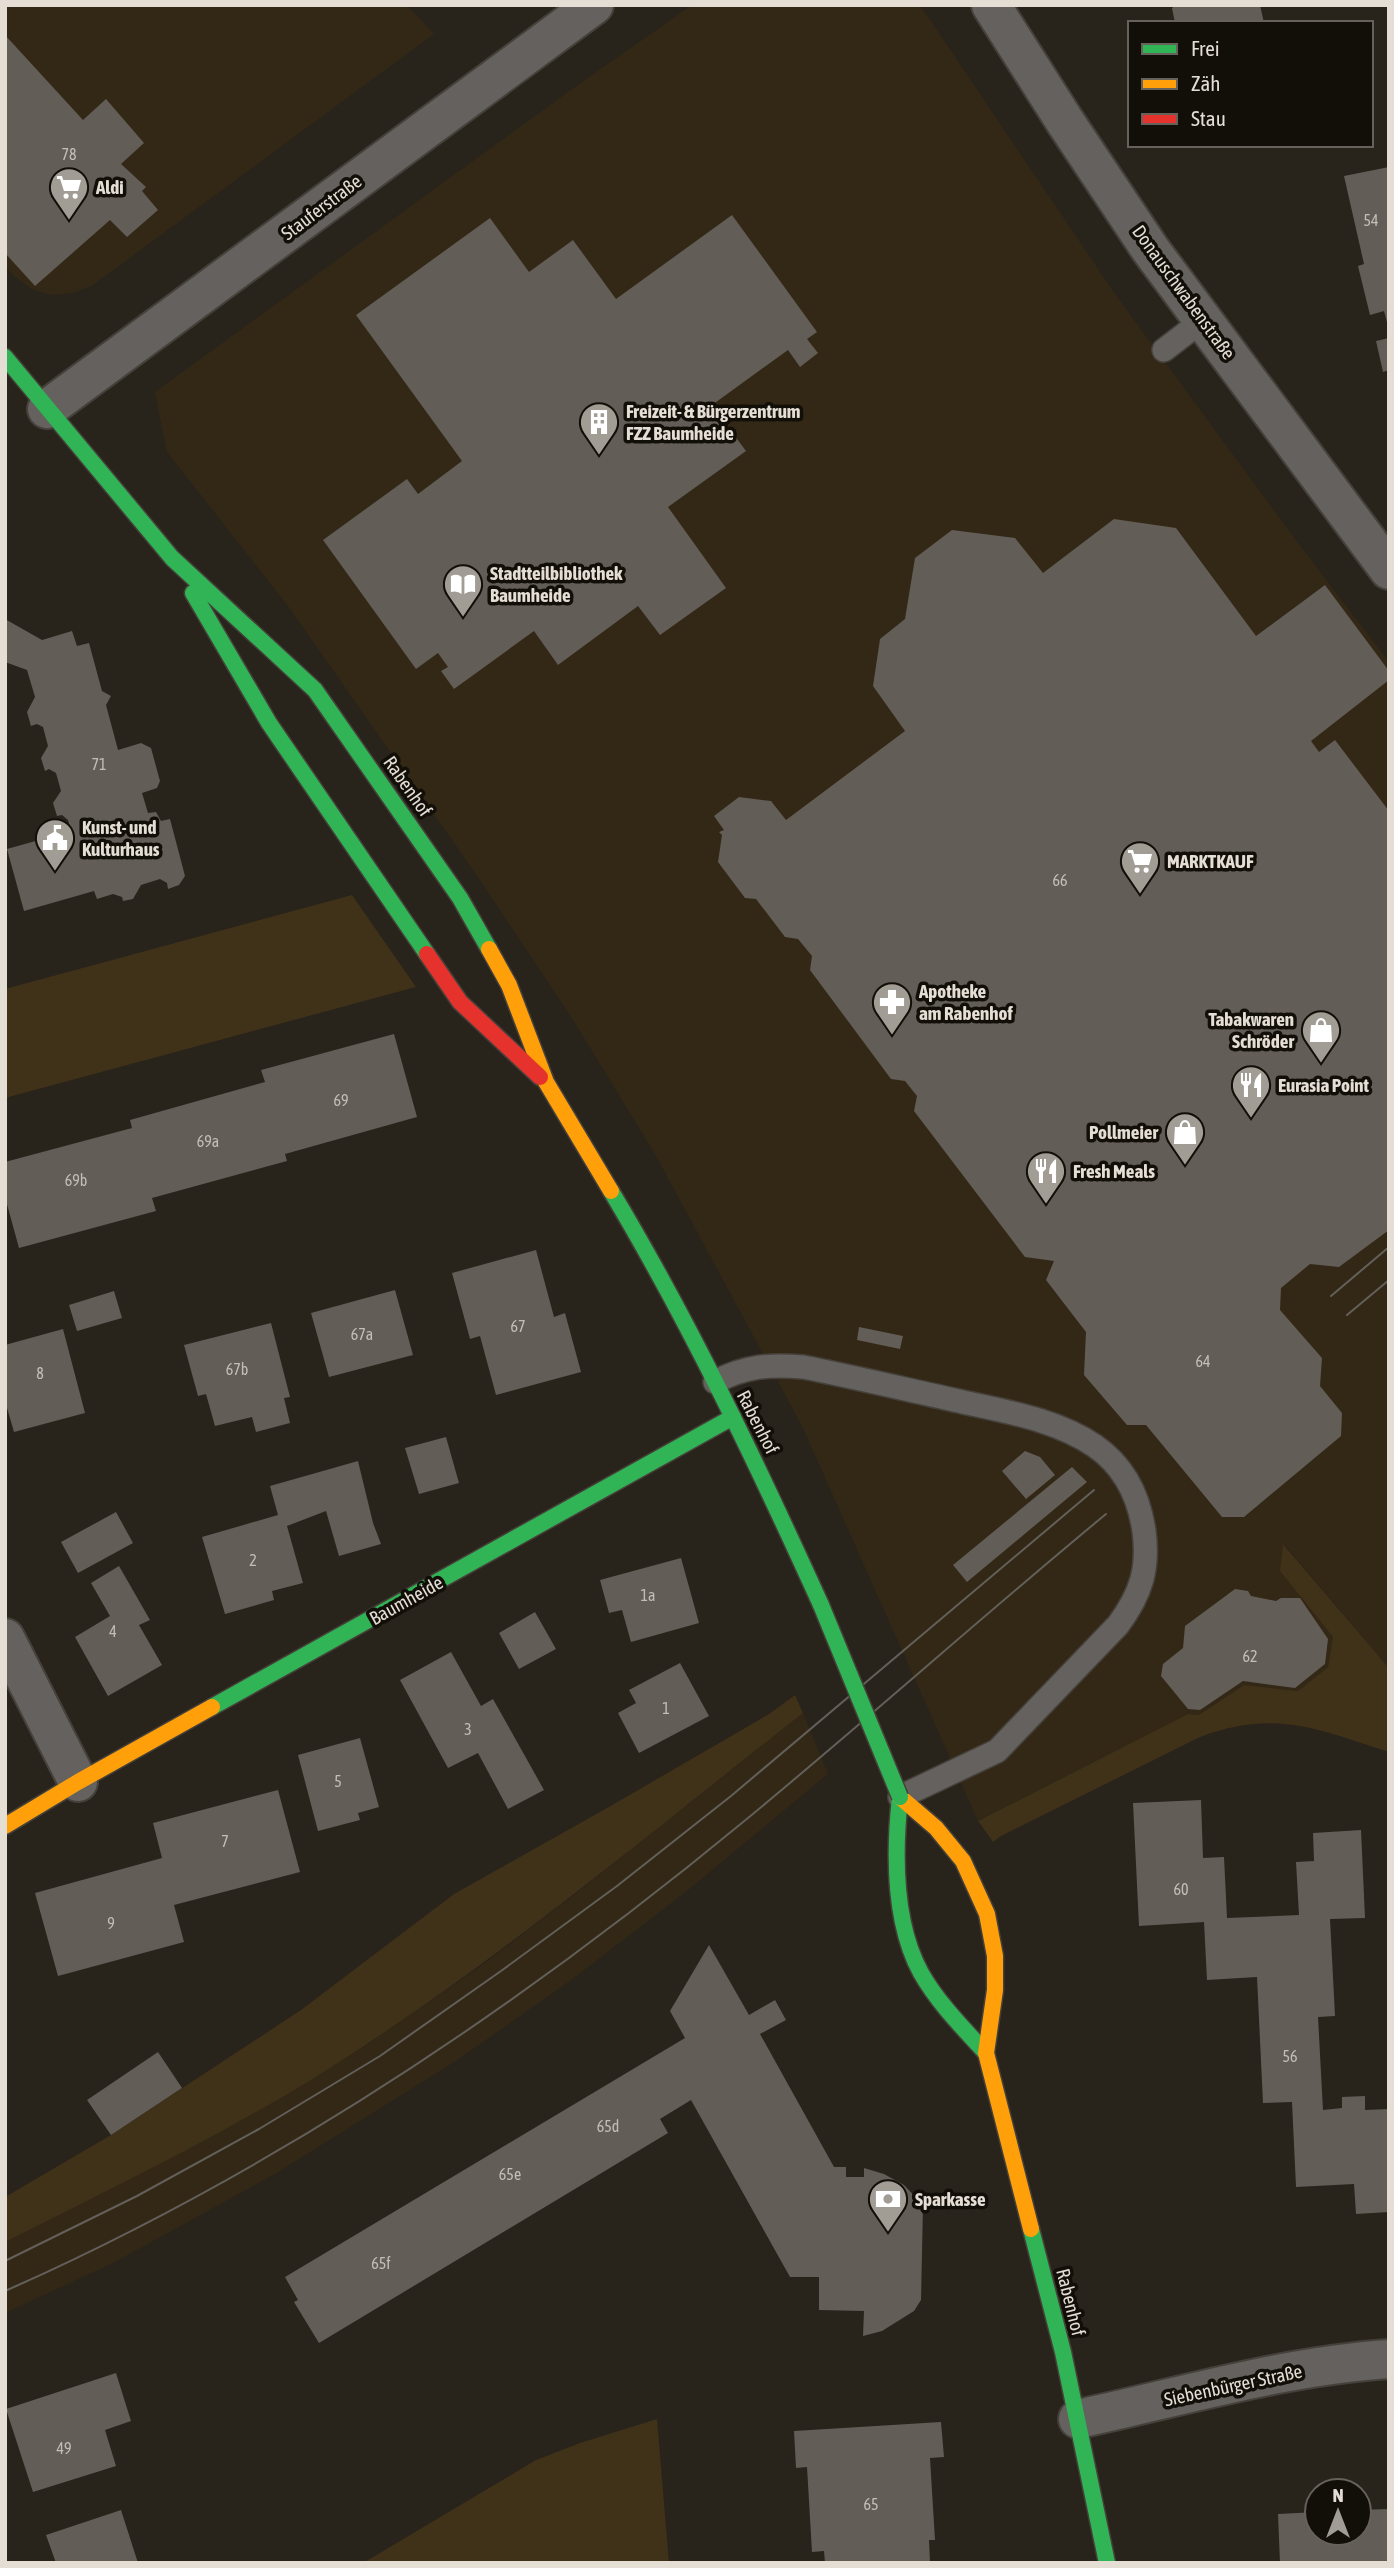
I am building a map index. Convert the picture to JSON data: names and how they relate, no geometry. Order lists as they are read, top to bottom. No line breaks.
{"streets":{"street":["Stauferstraße","Donauschwabenstraße","Rabenhof","Baumheide","Siebenbürger Straße"]},"crossings":[["Stauferstraße","Rabenhof"],["Rabenhof","Baumheide"],["Rabenhof","Siebenbürger Straße"]],"places":{"supermarket":["Aldi","MARKTKAUF"],"building":["Freizeit- & Bürgerzentrum FZZ Baumheide"],"library":["Stadtteilbibliothek Baumheide"],"public building":["Kunst- und Kulturhaus"],"pharmacy":["Apotheke am Rabenhof"],"shop":["Tabakwaren Schröder","Pollmeier"],"restaurant":["Eurasia Point","Fresh Meals"],"bank":["Sparkasse"]},"house_numbers":["78","54","71","66","69","69a","69b","67","67a","64","67b","8","2","1a","4","62","1","3","5","7","60","9","56","65d","65e","65f","49","65"],"legend":["Frei","Zäh","Stau"],"north":"top"}
